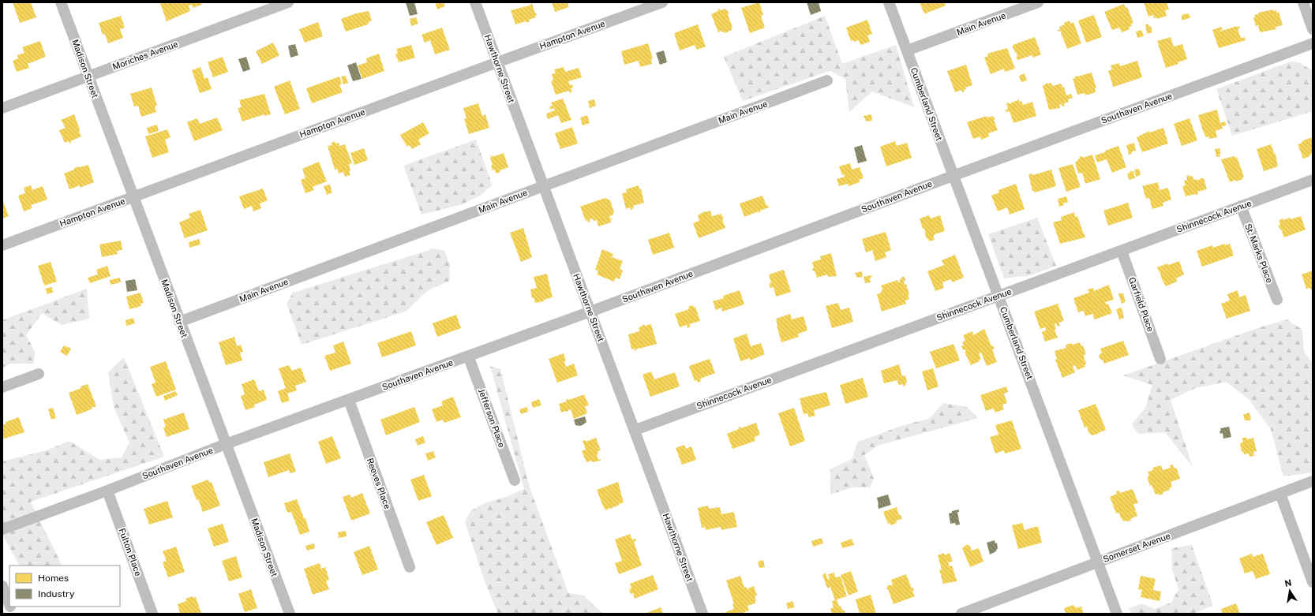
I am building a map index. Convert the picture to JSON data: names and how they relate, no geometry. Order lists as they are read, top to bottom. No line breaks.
{"streets":{"street":["Main Avenue","Hampton Avenue","Moriches Avenue","Madison Street","Hawthorne Street","Cumberland Street","Southaven Avenue","Shinnecock Avenue","St. Marks Place","Garfield Place","Jefferson Place","Reeves Place","Somerset Avenue","Fulton Place"]},"crossings":[["Main Avenue","Madison Street"],["Main Avenue","Hawthorne Street"],["Main Avenue","Cumberland Street"],["Hampton Avenue","Madison Street"],["Hampton Avenue","Hawthorne Street"],["Moriches Avenue","Madison Street"],["Madison Street","Southaven Avenue"],["Hawthorne Street","Southaven Avenue"],["Hawthorne Street","Shinnecock Avenue"],["Cumberland Street","Southaven Avenue"],["Cumberland Street","Shinnecock Avenue"],["Cumberland Street","Somerset Avenue"],["Southaven Avenue","Jefferson Place"],["Southaven Avenue","Reeves Place"],["Southaven Avenue","Fulton Place"],["Shinnecock Avenue","St. Marks Place"],["Shinnecock Avenue","Garfield Place"]],"legend":["Homes","Industry"],"north":"top"}
